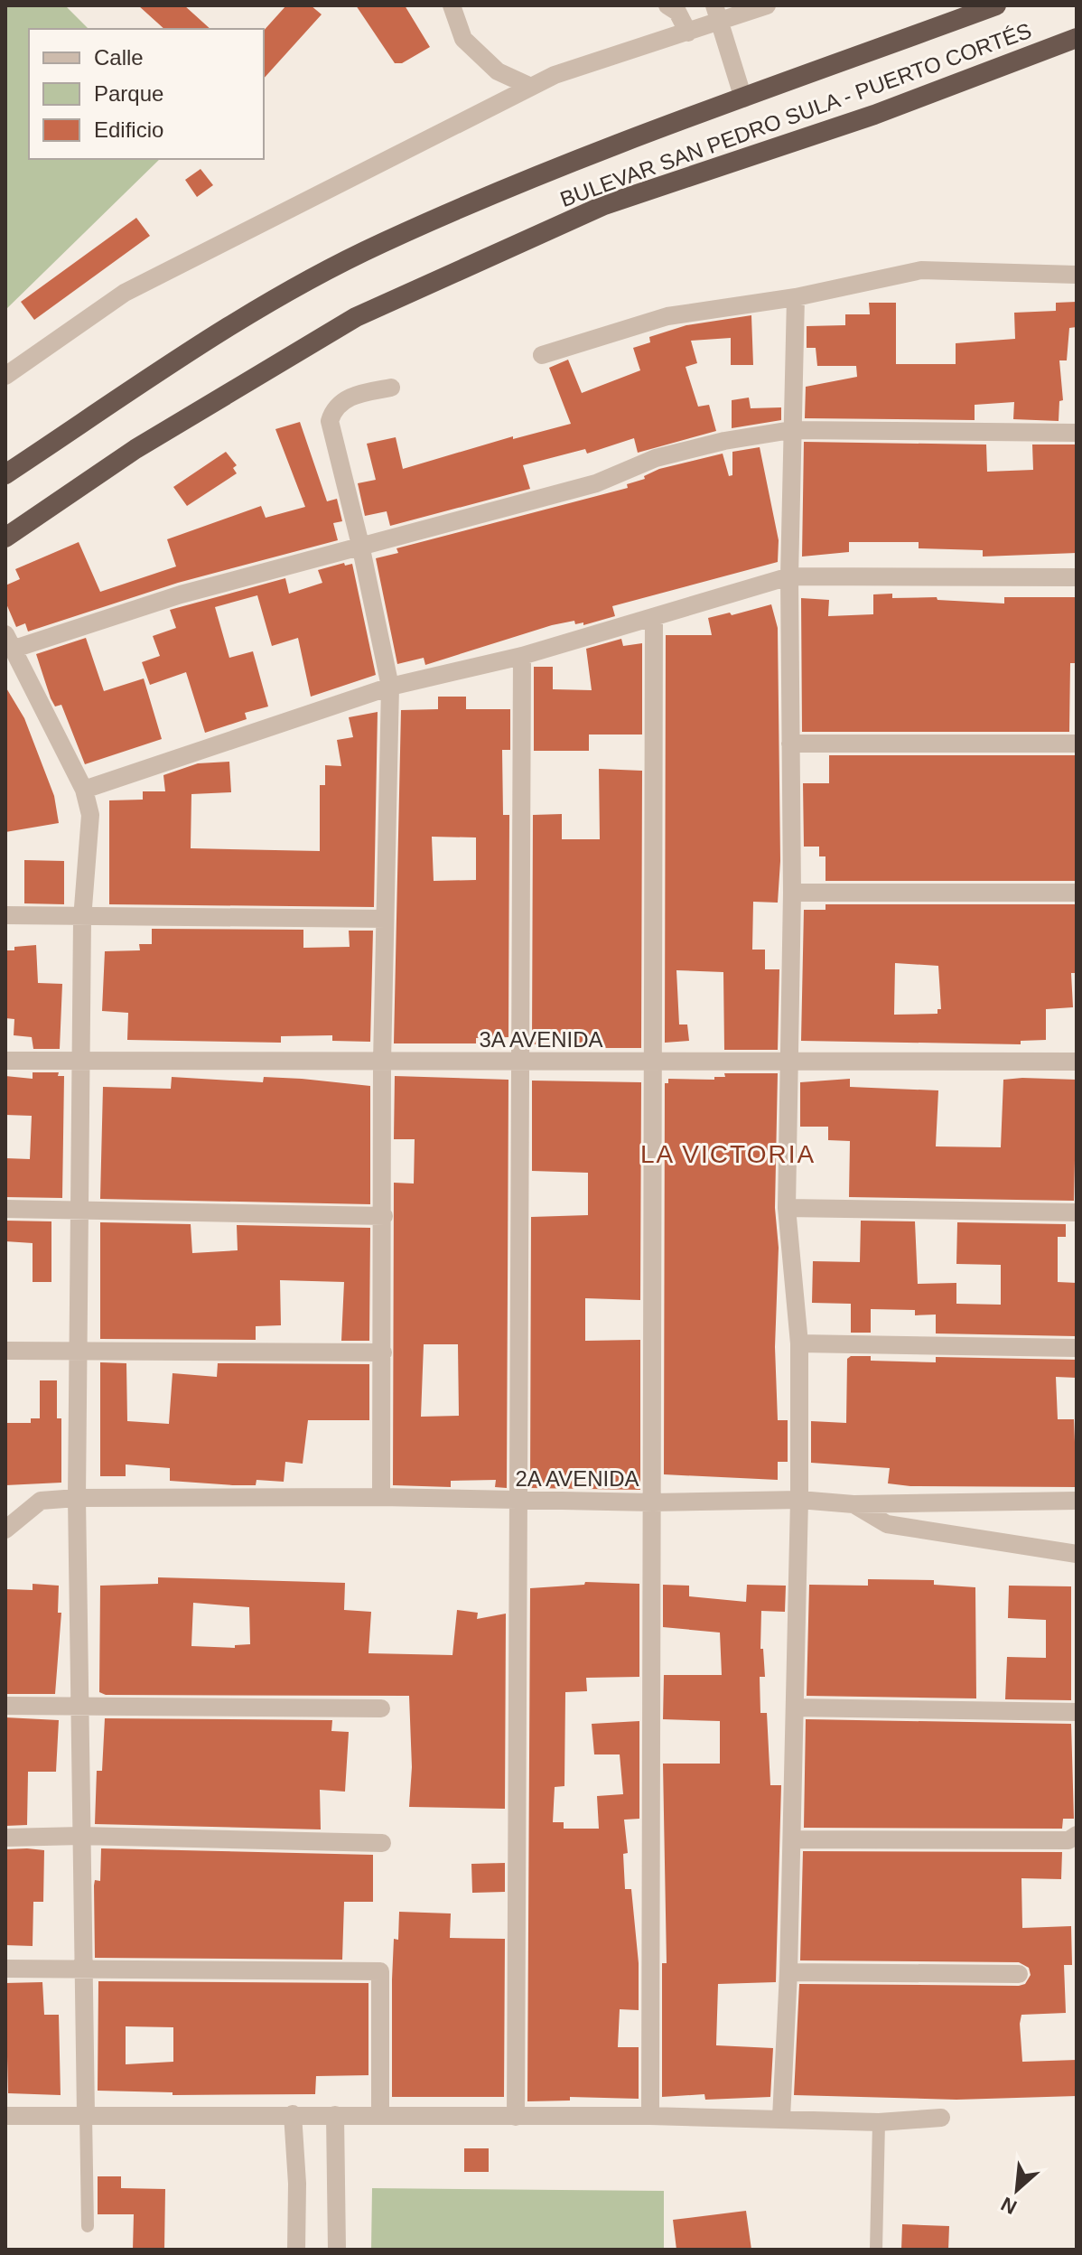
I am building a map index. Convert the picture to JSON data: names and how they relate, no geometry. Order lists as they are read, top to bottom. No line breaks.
{"streets":{"highway":["BULEVAR SAN PEDRO SULA - PUERTO CORTÉS"],"street":["3A AVENIDA","2A AVENIDA"]},"districts":["LA VICTORIA"],"legend":["Calle","Parque","Edificio"],"north":"bottom left"}
